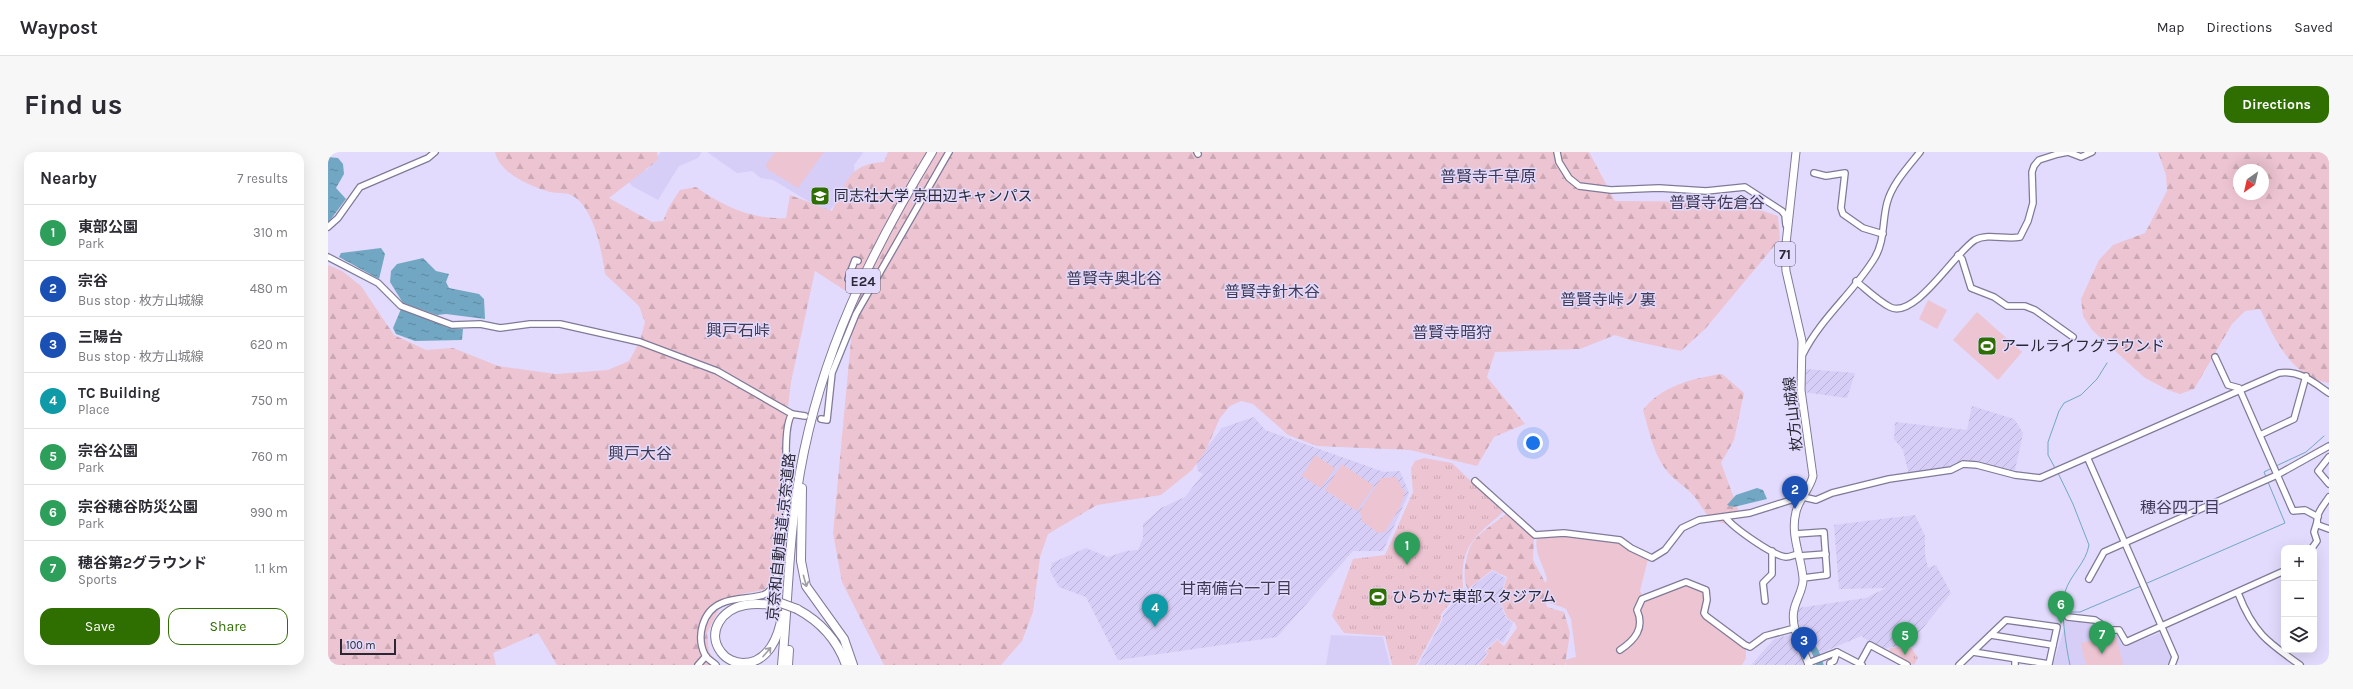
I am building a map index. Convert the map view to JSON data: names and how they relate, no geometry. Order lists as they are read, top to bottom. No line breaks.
{"streets":{"highway":["E24","京奈和自動車道;京奈道路"],"main road":["71","枚方山城線"]},"districts":["普賢寺千草原","普賢寺佐倉谷","普賢寺奥北谷","普賢寺針木谷","普賢寺峠ノ裏","興戸石峠","普賢寺暗狩","興戸大谷","穂谷四丁目","甘南備台一丁目"],"places":{"school or university":["同志社大学 京田辺キャンパス"],"sports":["アールライフグラウンド","ひらかた東部スタジアム"]},"scale_bar":"100 m","north":"bottom left","page":{"header":"Waypost","nav":["Map","Directions","Saved"],"buttons":["Directions",["Save","Share"]],"title":"Find us","heading":["Nearby","7 results"],"list":[{"mark":"1","name":"東部公園","note":"Park","value":"310 m"},{"mark":"2","name":"宗谷","note":"Bus stop · 枚方山城線","value":"480 m"},{"mark":"3","name":"三陽台","note":"Bus stop · 枚方山城線","value":"620 m"},{"mark":"4","name":"TC Building","note":"Place","value":"750 m"},{"mark":"5","name":"宗谷公園","note":"Park","value":"760 m"},{"mark":"6","name":"宗谷穂谷防災公園","note":"Park","value":"990 m"},{"mark":"7","name":"穂谷第2グラウンド","note":"Sports","value":"1.1 km"}],"pins":["2","1","6","4","7","5","3"],"map_buttons":["+","−"],"scale":"100 m"}}
